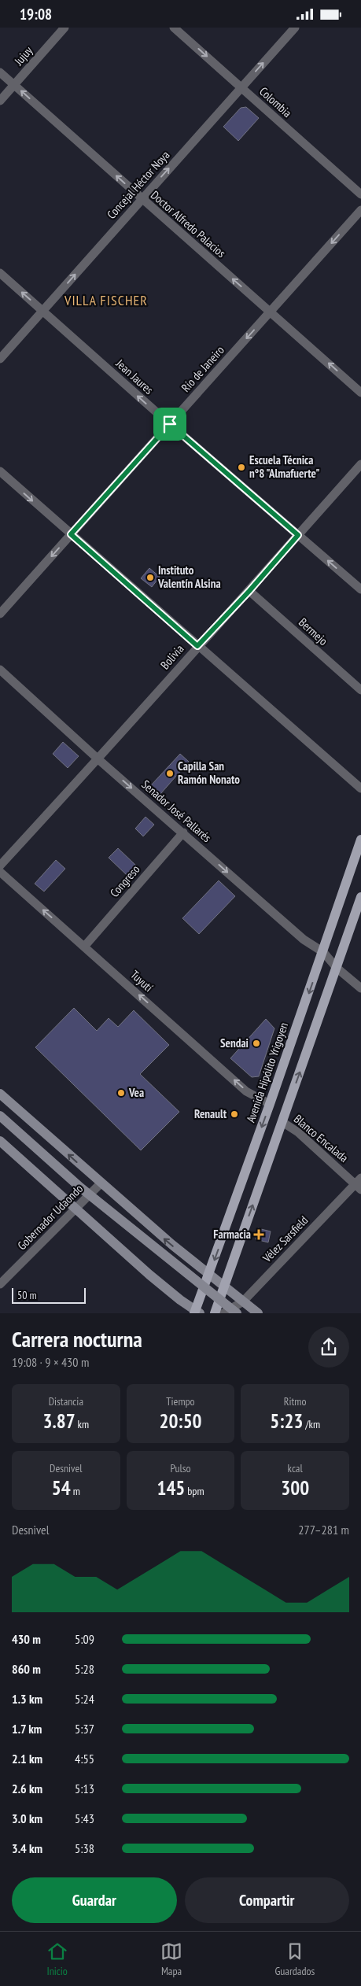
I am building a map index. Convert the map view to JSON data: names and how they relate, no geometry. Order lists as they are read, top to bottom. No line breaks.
{"streets":{"main road":["Avenida Hipólito Yrigoyen"],"street":["Jujuy","Colombia","Concejal Héctor Noya","Doctor Alfredo Palacios","Río de Janeiro","Jean Jaures","Bermejo","Bolivia","Senador José Pallarés","Congreso","Tuyutí","Blanco Encalada","Gobernador Udaondo","Vélez Sarsfield"]},"crossings":[["Jujuy","Doctor Alfredo Palacios"],["Colombia","Concejal Héctor Noya"],["Concejal Héctor Noya","Doctor Alfredo Palacios"],["Concejal Héctor Noya","Jean Jaures"],["Doctor Alfredo Palacios","Río de Janeiro"],["Río de Janeiro","Jean Jaures"],["Jean Jaures","Bolivia"],["Bermejo","Bolivia"],["Bolivia","Senador José Pallarés"],["Senador José Pallarés","Congreso"],["Senador José Pallarés","Avenida Hipólito Yrigoyen"],["Congreso","Tuyutí"],["Tuyutí","Avenida Hipólito Yrigoyen"],["Blanco Encalada","Vélez Sarsfield"]],"one_way":["Colombia","Concejal Héctor Noya","Doctor Alfredo Palacios","Río de Janeiro","Jean Jaures","Senador José Pallarés","Tuyutí"],"districts":["VILLA FISCHER"],"places":{"other":["Escuela Técnica n°8 \"Almafuerte\"","Instituto Valentín Alsina","Capilla San Ramón Nonato","Sendai","Vea","Renault"],"health":["Farmacia"]},"scale_bar":"50 m","page":{"status":"19:08","scale":"50 m","heading":["Carrera nocturna","19:08 · 9 × 430 m"],"stats":[["Distancia","3.87 km"],["Tiempo","20:50"],["Ritmo","5:23 /km"],["Desnivel","54 m"],["Pulso","145 bpm"],["kcal","300"]],"chart":["Desnivel","277–281 m"],"list":[{"name":"430 m","note":"5:09"},{"name":"860 m","note":"5:28"},{"name":"1.3 km","note":"5:24"},{"name":"1.7 km","note":"5:37"},{"name":"2.1 km","note":"4:55"},{"name":"2.6 km","note":"5:13"},{"name":"3.0 km","note":"5:43"},{"name":"3.4 km","note":"5:38"}],"buttons":["Guardar","Compartir"],"tabs":["Inicio","Mapa","Guardados"]}}
